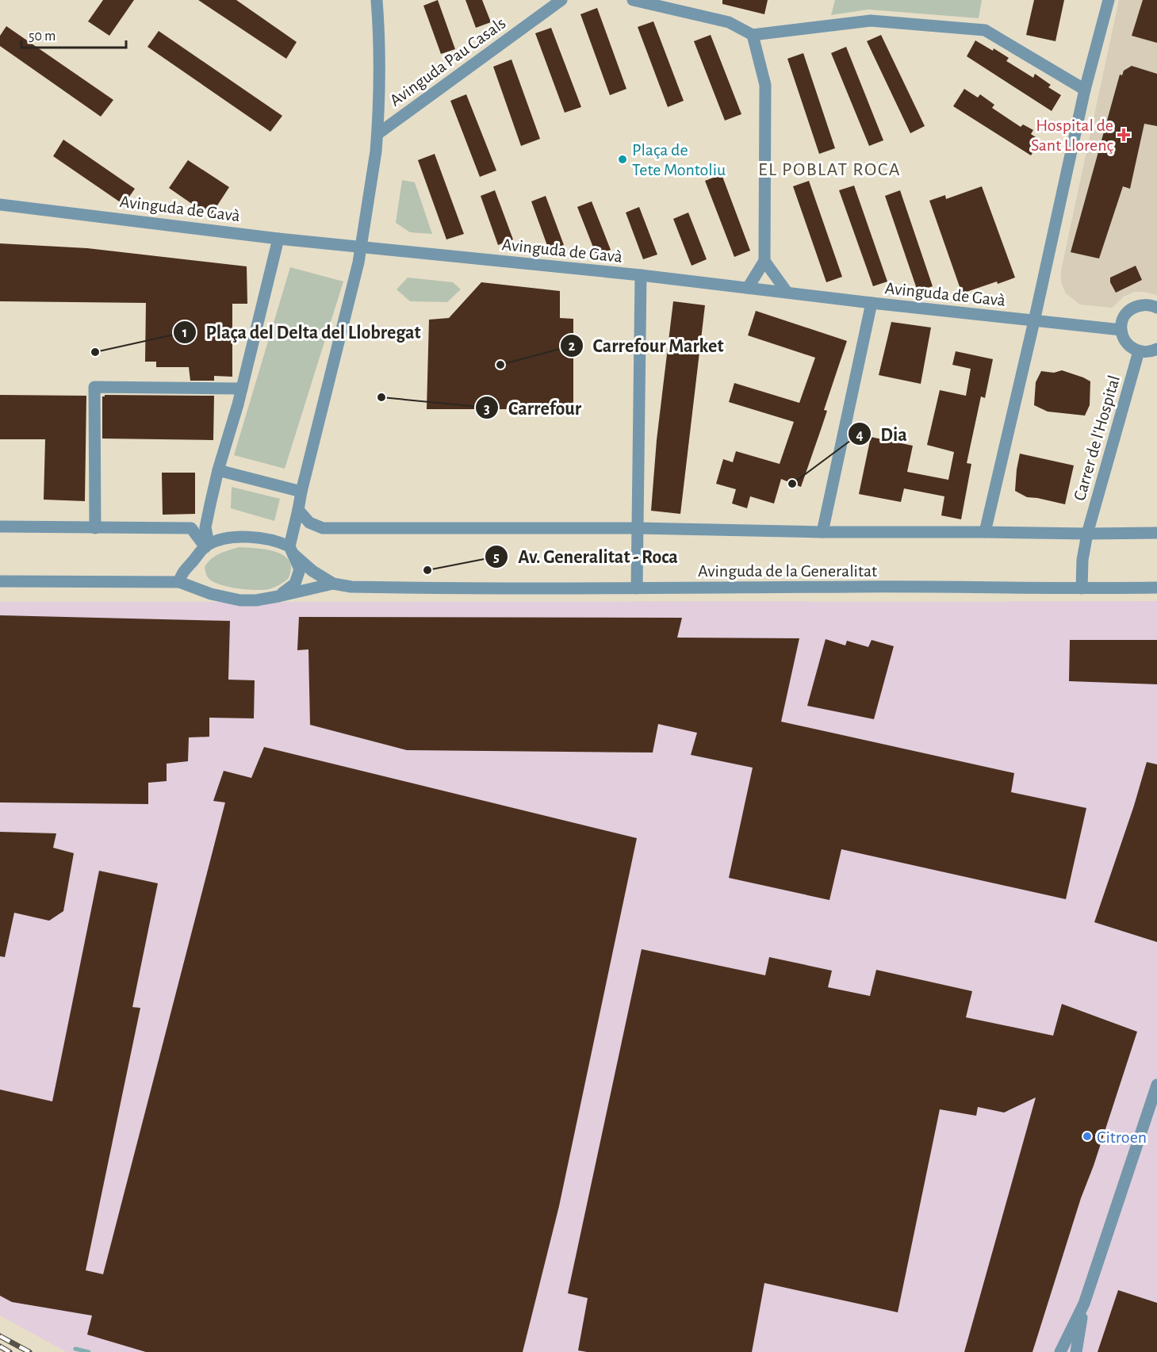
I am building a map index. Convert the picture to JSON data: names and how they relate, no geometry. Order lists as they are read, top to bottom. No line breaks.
{"streets":{"street":["Avinguda Pau Casals","Avinguda de Gavà","Carrer de l'Hospital","Avinguda de la Generalitat"]},"crossings":[["Carrer de l'Hospital","Avinguda de la Generalitat"]],"districts":["EL POBLAT ROCA"],"places":{"health":["Hospital de Sant Llorenç"],"other":["Plaça de Tete Montoliu","Plaça del Delta del Llobregat","Carrefour Market","Carrefour","Dia","Av. Generalitat - Roca","Citroen"]},"scale_bar":"50 m"}
